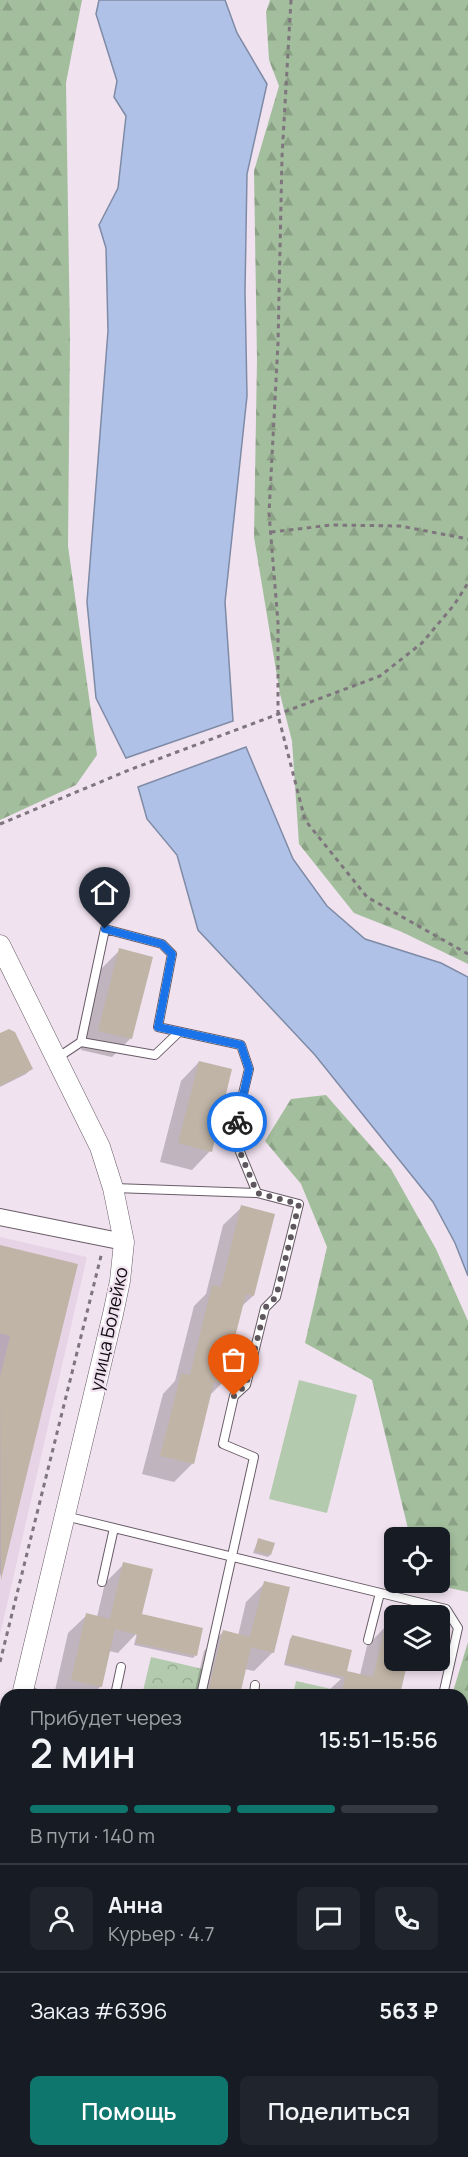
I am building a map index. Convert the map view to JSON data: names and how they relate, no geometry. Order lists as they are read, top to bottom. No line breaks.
{"streets":{"street":["улица Болейко"]},"page":{"heading":["2 мин","Прибудет через","15:51–15:56"],"panel":["Анна","Курьер · 4.7","Заказ #6396","563 ₽"],"bar":"В пути · 140 m","buttons":["Помощь","Поделиться"]}}
